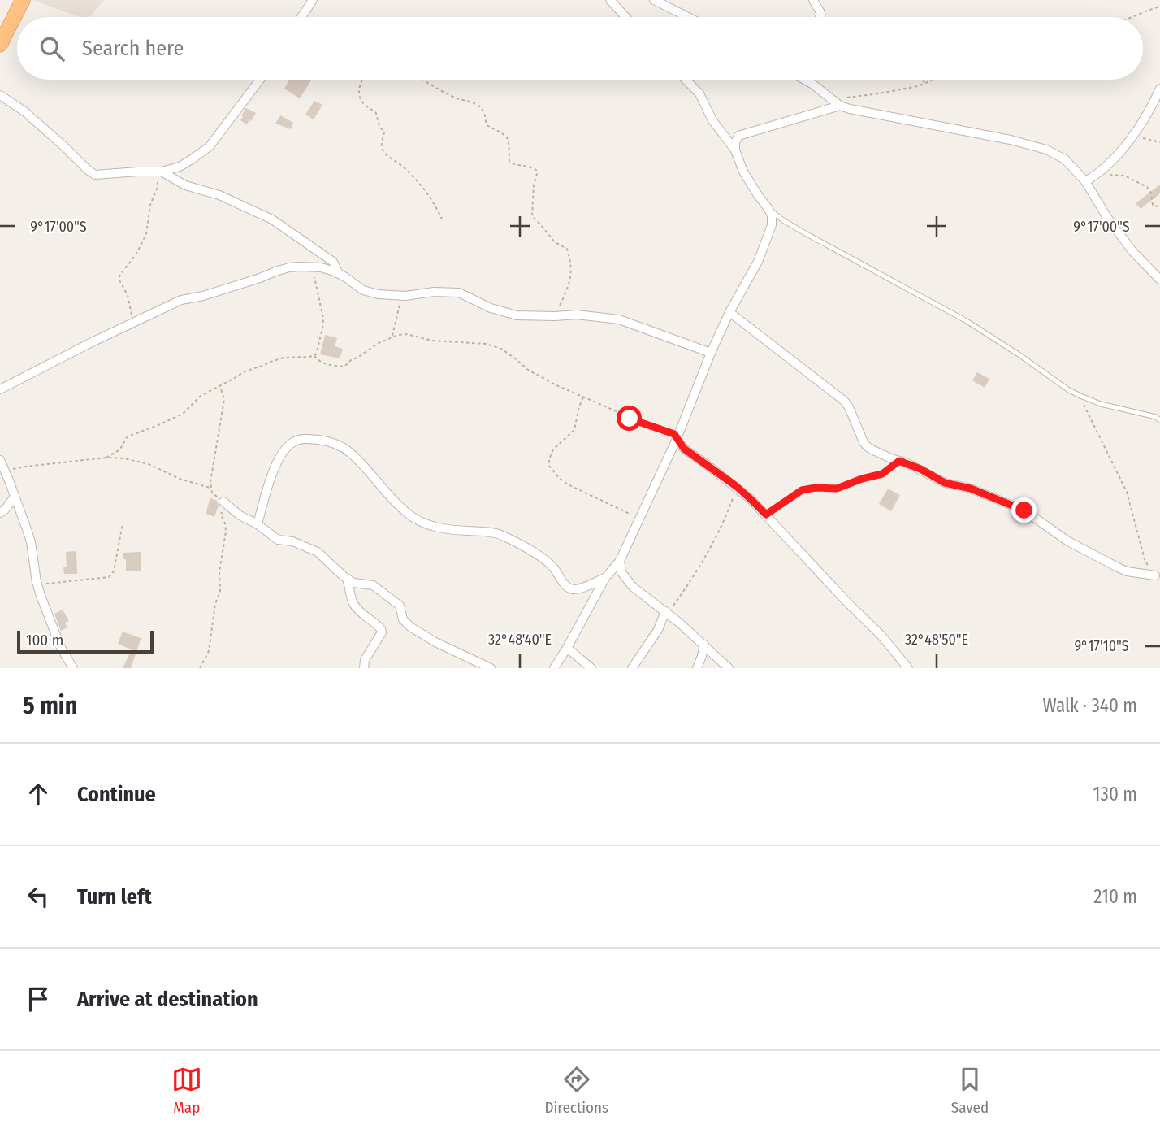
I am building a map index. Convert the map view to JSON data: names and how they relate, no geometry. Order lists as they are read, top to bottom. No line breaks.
{"scale_bar":"100 m","page":{"search":"Search here","scale":"100 m","heading":["5 min","Walk · 340 m"],"list":[["Continue","130 m"],["Turn left","210 m"],"Arrive at destination"],"nav":["Map","Directions","Saved"]},"coordinates":["9°17'00\"S","32°48'40\"E","32°48'50\"E","9°17'10\"S"]}
